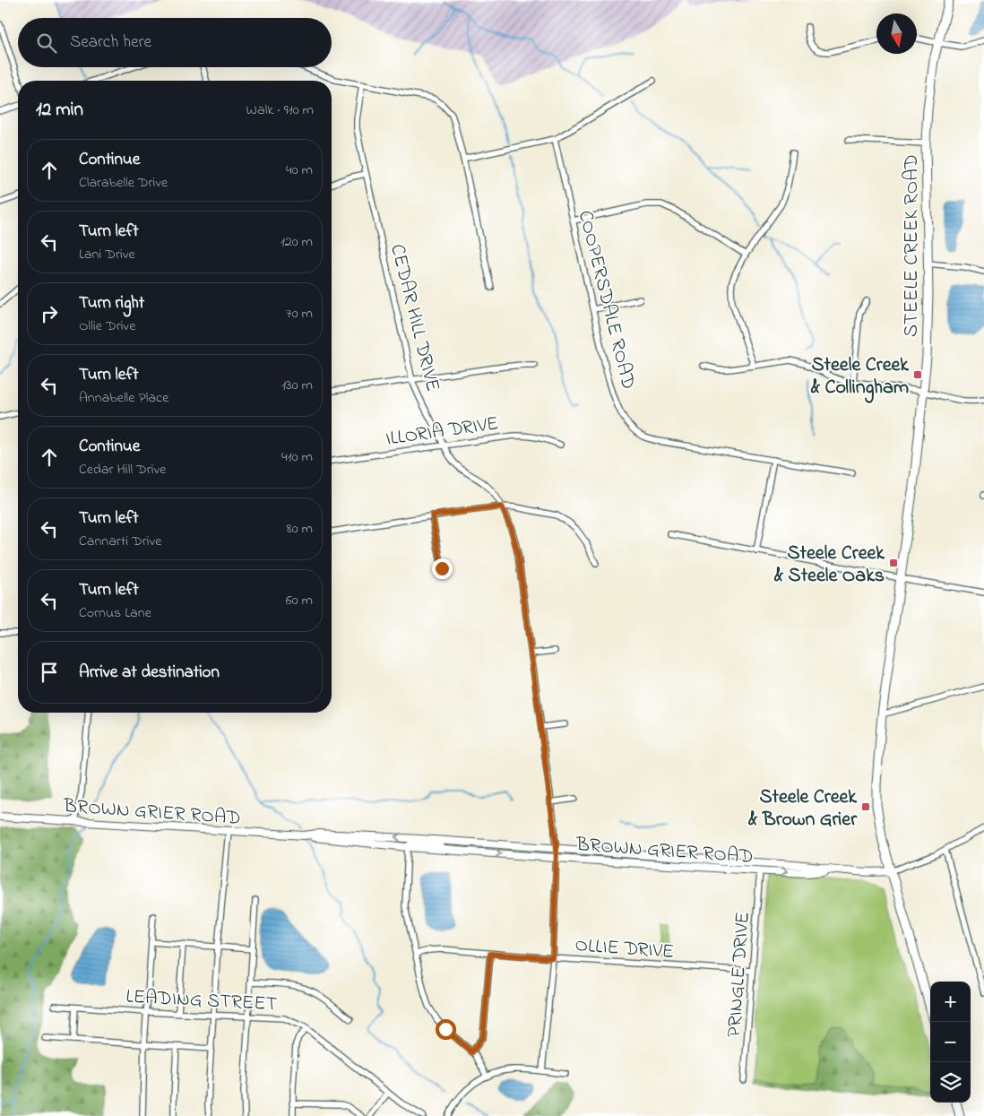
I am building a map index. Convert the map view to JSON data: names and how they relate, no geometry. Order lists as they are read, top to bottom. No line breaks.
{"streets":{"main road":["STEELE CREEK ROAD","BROWN GRIER ROAD"],"street":["COOPERSDALE ROAD","CEDAR HILL DRIVE","ILLORIA DRIVE","OLLIE DRIVE","PRINGLE DRIVE","LEADING STREET"]},"crossings":[["STEELE CREEK ROAD","BROWN GRIER ROAD"],["CEDAR HILL DRIVE","ILLORIA DRIVE"],["CEDAR HILL DRIVE","BROWN GRIER ROAD"],["CEDAR HILL DRIVE","OLLIE DRIVE"],["BROWN GRIER ROAD","PRINGLE DRIVE"],["OLLIE DRIVE","PRINGLE DRIVE"]],"places":{"transit":["Steele Creek & Collingham","Steele Creek & Steele Oaks","Steele Creek & Brown Grier"]},"north":"bottom","page":{"search":"Search here","heading":["12 min","Walk · 910 m"],"list":[["Continue","Clarabelle Drive","40 m"],["Turn left","Lani Drive","120 m"],["Turn right","Ollie Drive","70 m"],["Turn left","Annabelle Place","130 m"],["Continue","Cedar Hill Drive","410 m"],["Turn left","Cannarti Drive","80 m"],["Turn left","Cornus Lane","60 m"],"Arrive at destination"],"map_buttons":["+","−"]}}
